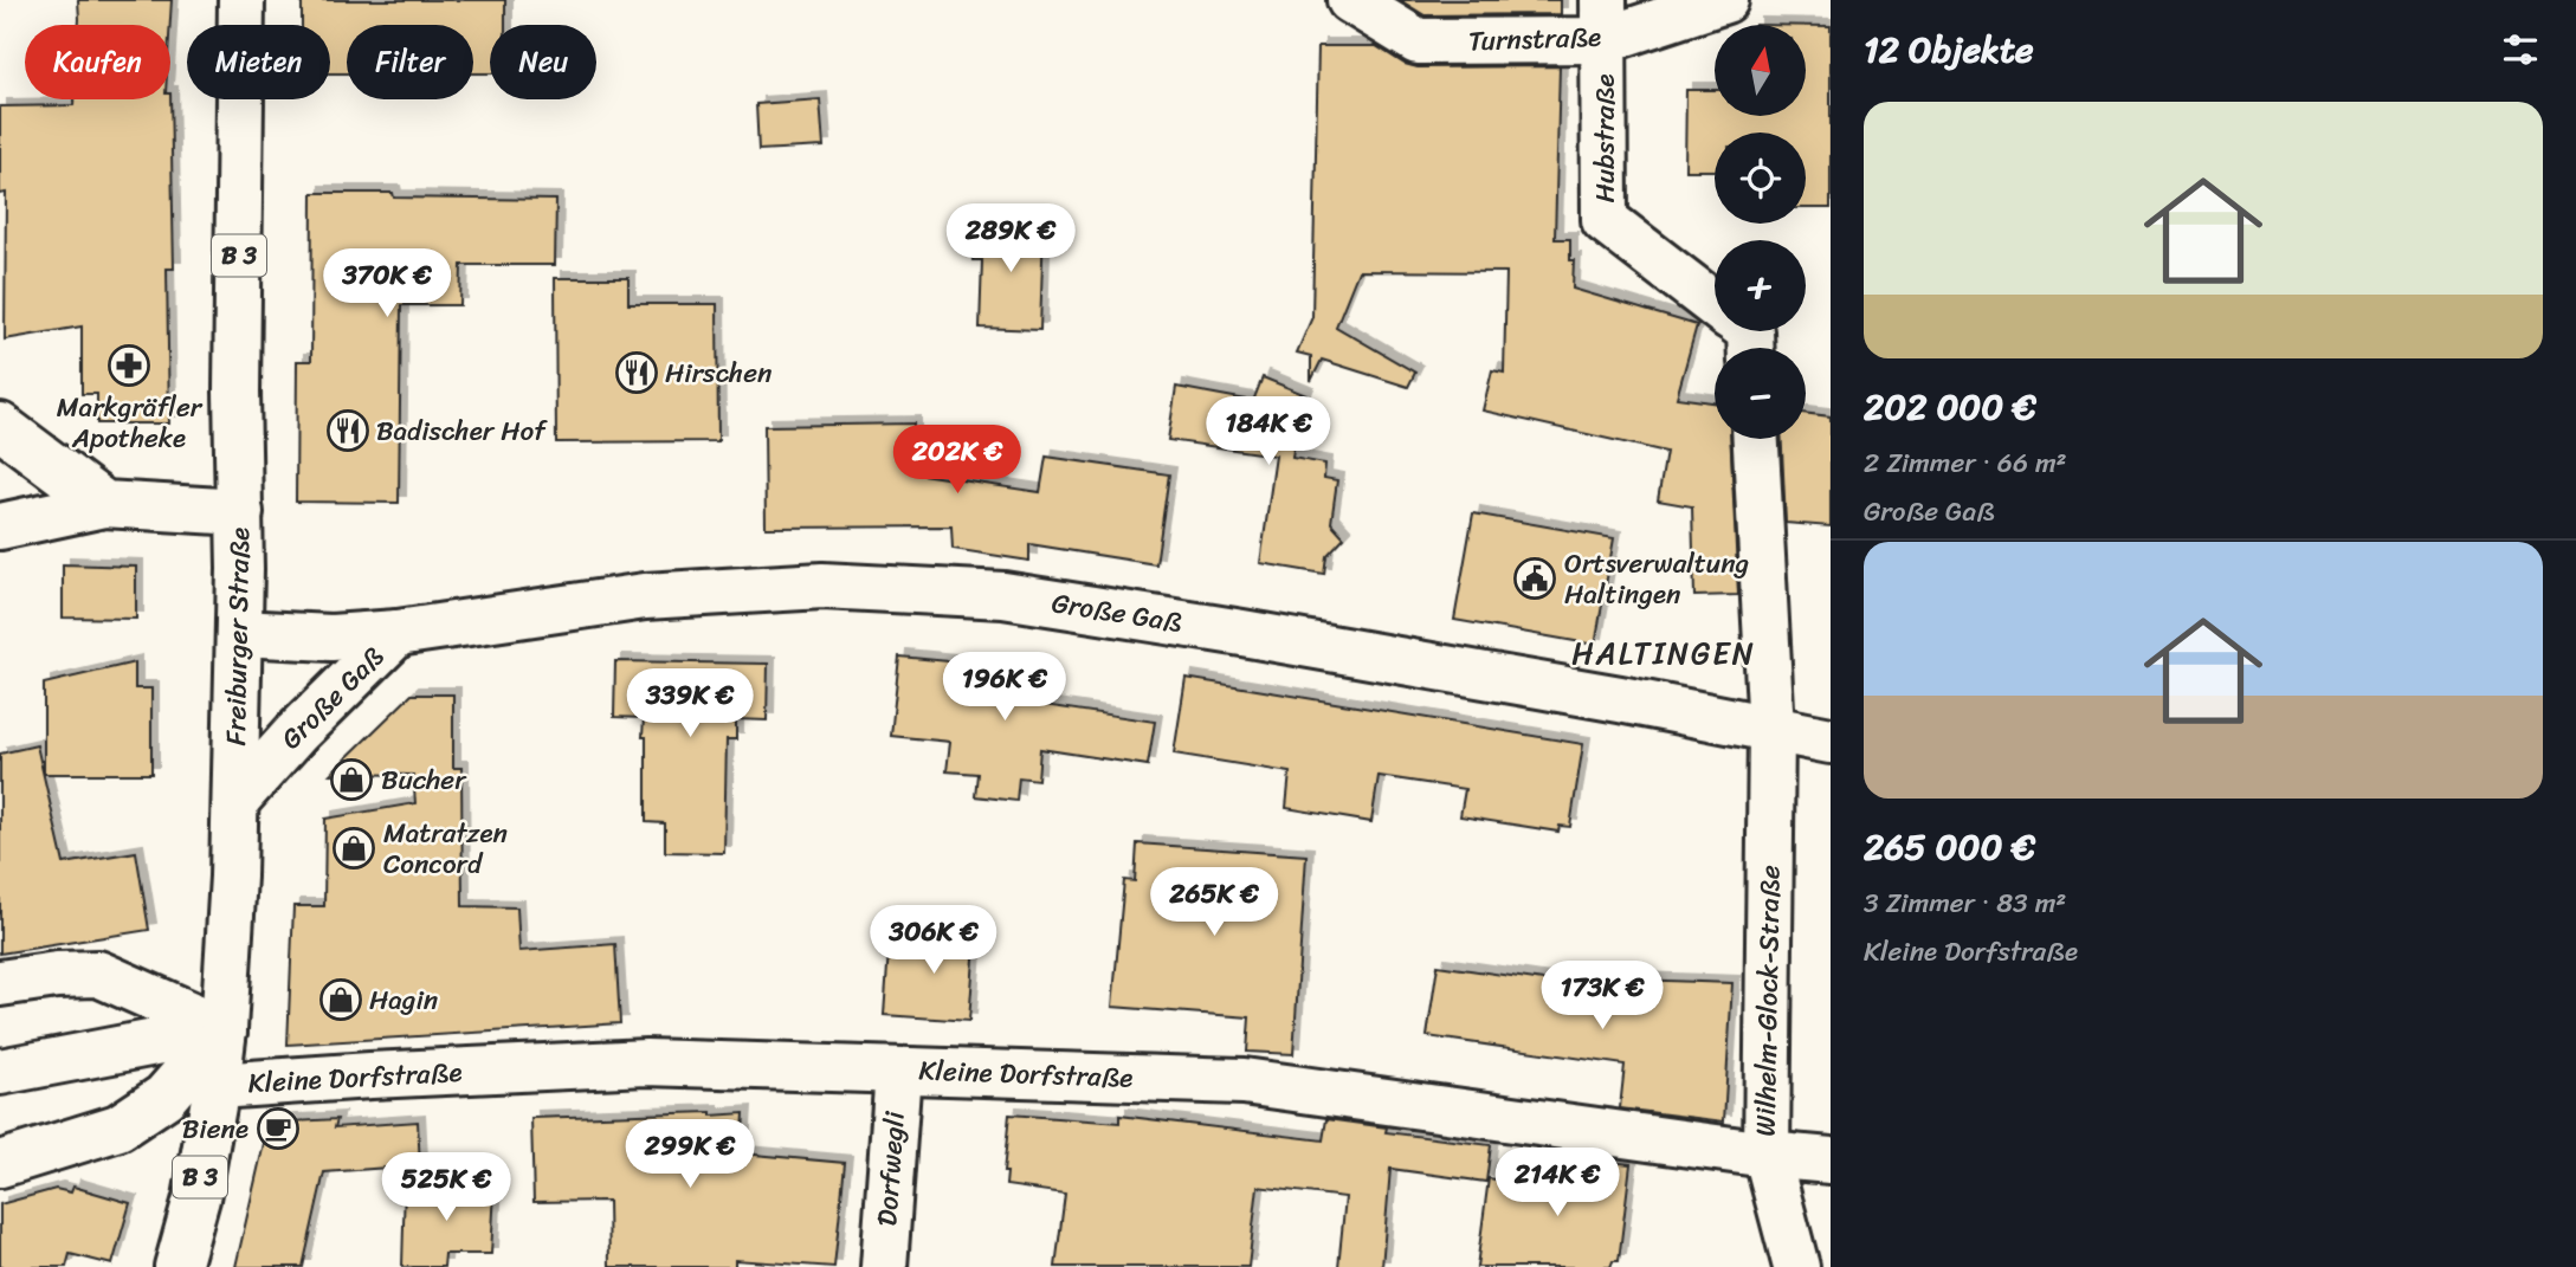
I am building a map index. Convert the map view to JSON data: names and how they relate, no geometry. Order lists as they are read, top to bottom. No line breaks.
{"streets":{"street":["Turnstraße","Hubstraße","B 3","Große Gaß","Freiburger Straße","Wilhelm-Glock-Straße","Kleine Dorfstraße","Dorfwegli"]},"crossings":[["Turnstraße","Hubstraße"],["Große Gaß","Freiburger Straße"],["Große Gaß","Wilhelm-Glock-Straße"],["Freiburger Straße","Kleine Dorfstraße"],["Wilhelm-Glock-Straße","Kleine Dorfstraße"],["Kleine Dorfstraße","Dorfwegli"]],"districts":["HALTINGEN"],"places":{"pharmacy":["Markgräfler Apotheke"],"restaurant":["Hirschen","Badischer Hof"],"public building":["Ortsverwaltung Haltingen"],"shop":["Bucher","Matratzen Concord","Hagin"],"cafe":["Biene"]},"north":"top","page":{"heading":"12 Objekte","map_buttons":["+","−"],"chip":["Kaufen","Mieten","Filter","Neu"],"list":[{"name":"202 000 €","note":"2 Zimmer · 66 m² · Große Gaß"},{"name":"265 000 €","note":"3 Zimmer · 83 m² · Kleine Dorfstraße"}],"price":["289K €","370K €","184K €","202K €","196K €","339K €","265K €","306K €","173K €","299K €","214K €","525K €"]}}
